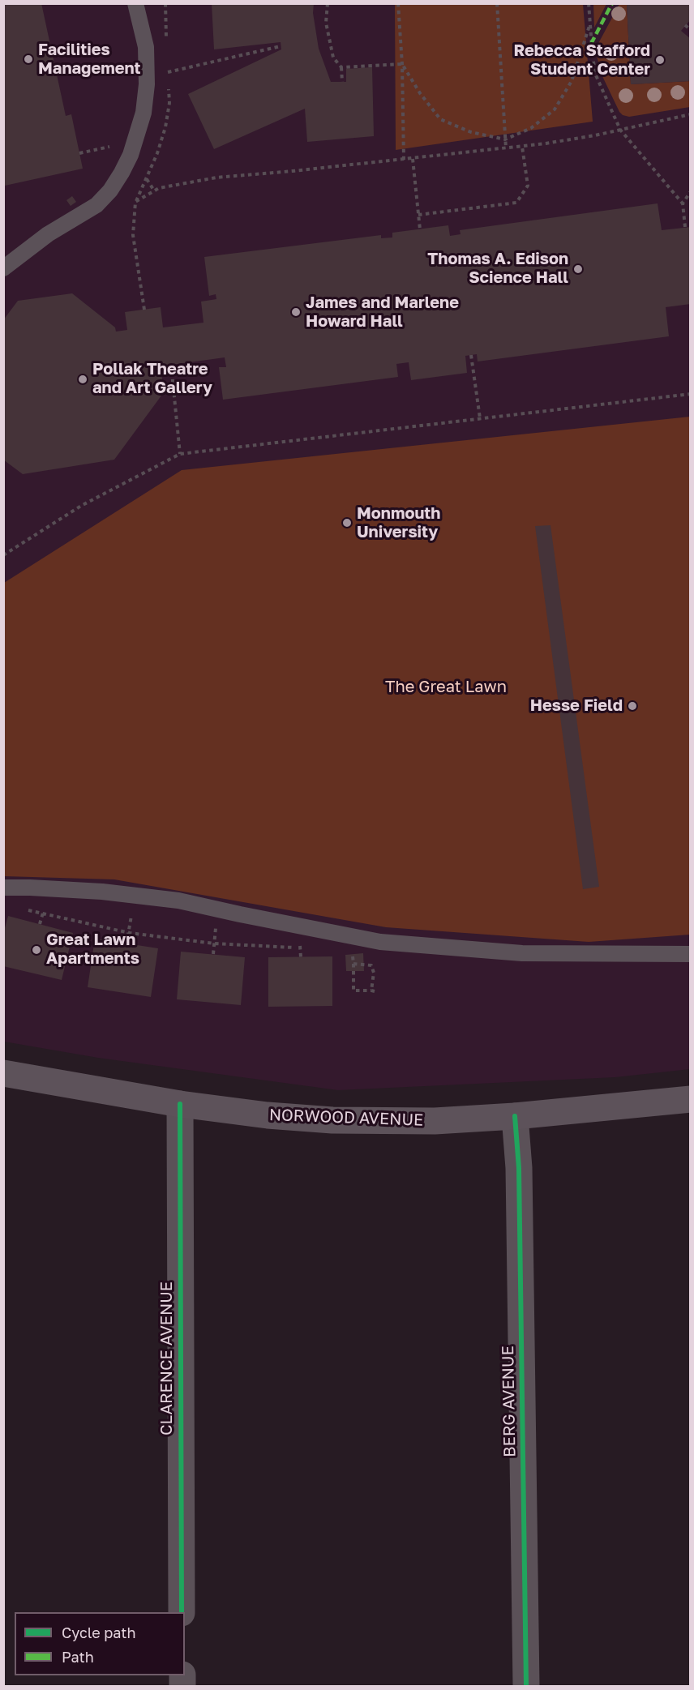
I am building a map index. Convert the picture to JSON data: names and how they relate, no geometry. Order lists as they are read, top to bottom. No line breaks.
{"streets":{"main road":["NORWOOD AVENUE"],"street":["CLARENCE AVENUE","BERG AVENUE"]},"crossings":[["NORWOOD AVENUE","CLARENCE AVENUE"],["NORWOOD AVENUE","BERG AVENUE"]],"parks":["The Great Lawn"],"places":["Facilities Management","Rebecca Stafford Student Center","Thomas A. Edison Science Hall","James and Marlene Howard Hall","Pollak Theatre and Art Gallery","Monmouth University","Hesse Field","Great Lawn Apartments"],"legend":["Cycle path","Path"]}
